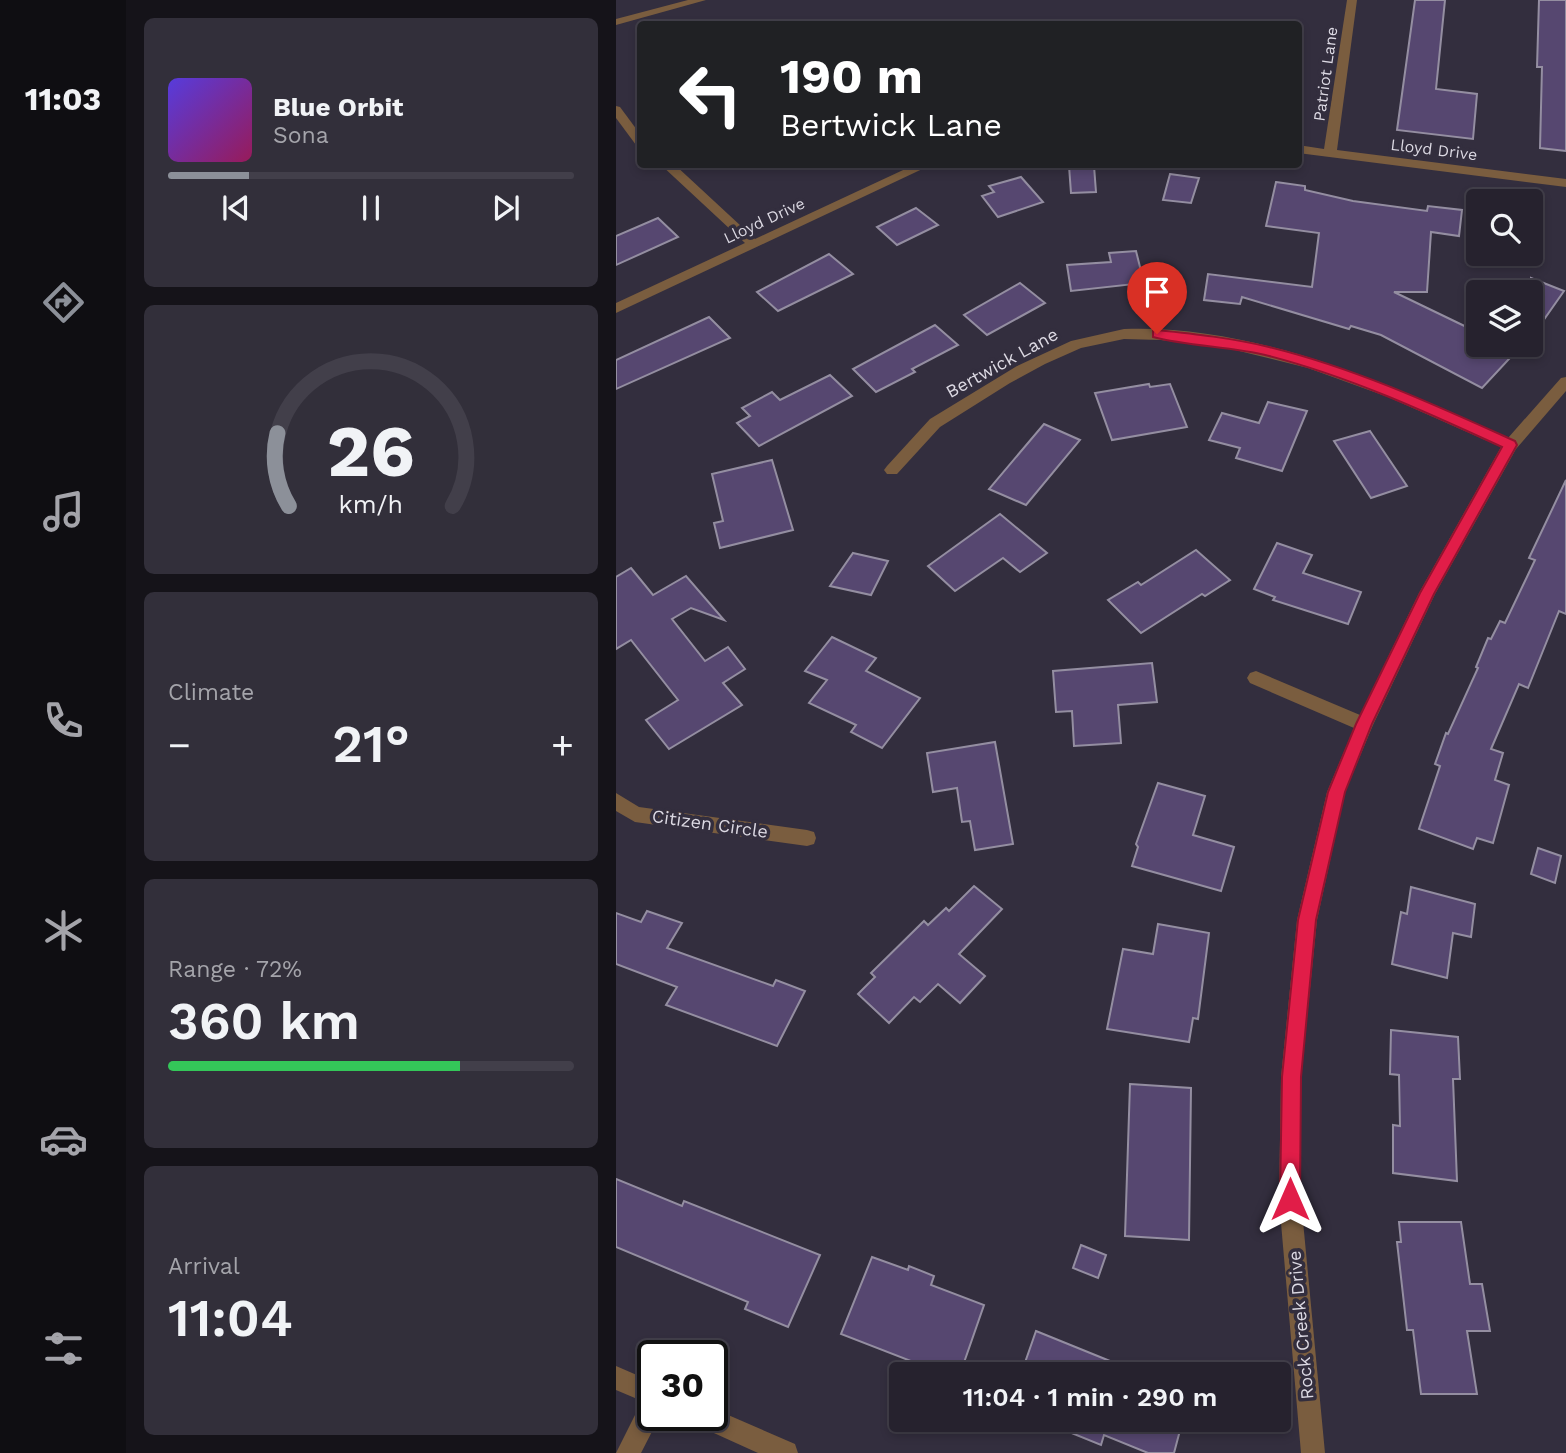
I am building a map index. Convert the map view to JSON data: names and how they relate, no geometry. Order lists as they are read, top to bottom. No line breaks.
{"streets":{"street":["Patriot Lane","Lloyd Drive","Bertwick Lane","Citizen Circle","Rock Creek Drive"]},"crossings":[["Patriot Lane","Lloyd Drive"],["Bertwick Lane","Rock Creek Drive"]],"page":{"tabs":"11:03","turn":["190 m","Bertwick Lane"],"song":["Blue Orbit","Sona"],"tile":["Climate",["Range · 72%","360 km"],["Arrival","11:04"]],"heat":["−","21°","+"],"limit":"30","trip":"11:04 · 1 min · 290 m","gauge":["26","km/h"]}}
